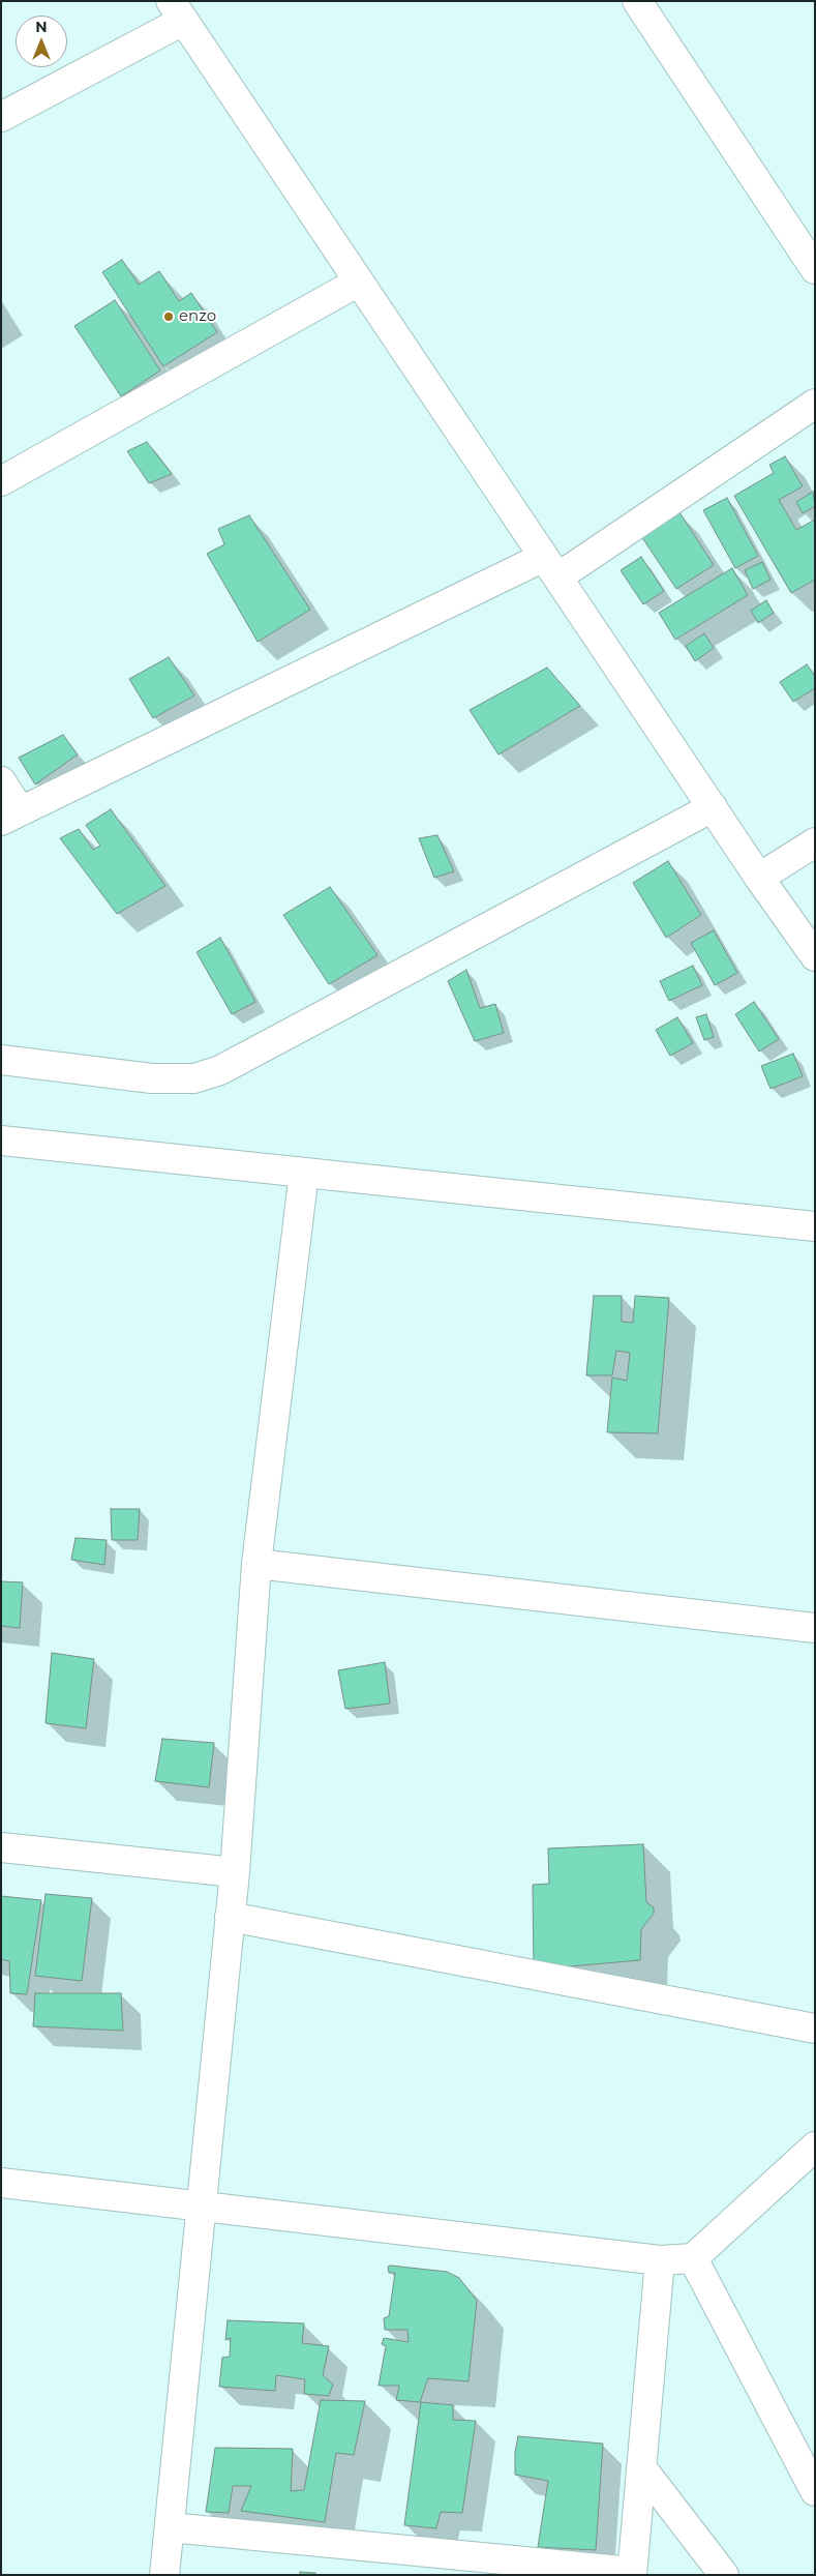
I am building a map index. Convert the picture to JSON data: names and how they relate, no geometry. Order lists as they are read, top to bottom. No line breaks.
{"places":["enzo"],"north":"top"}
